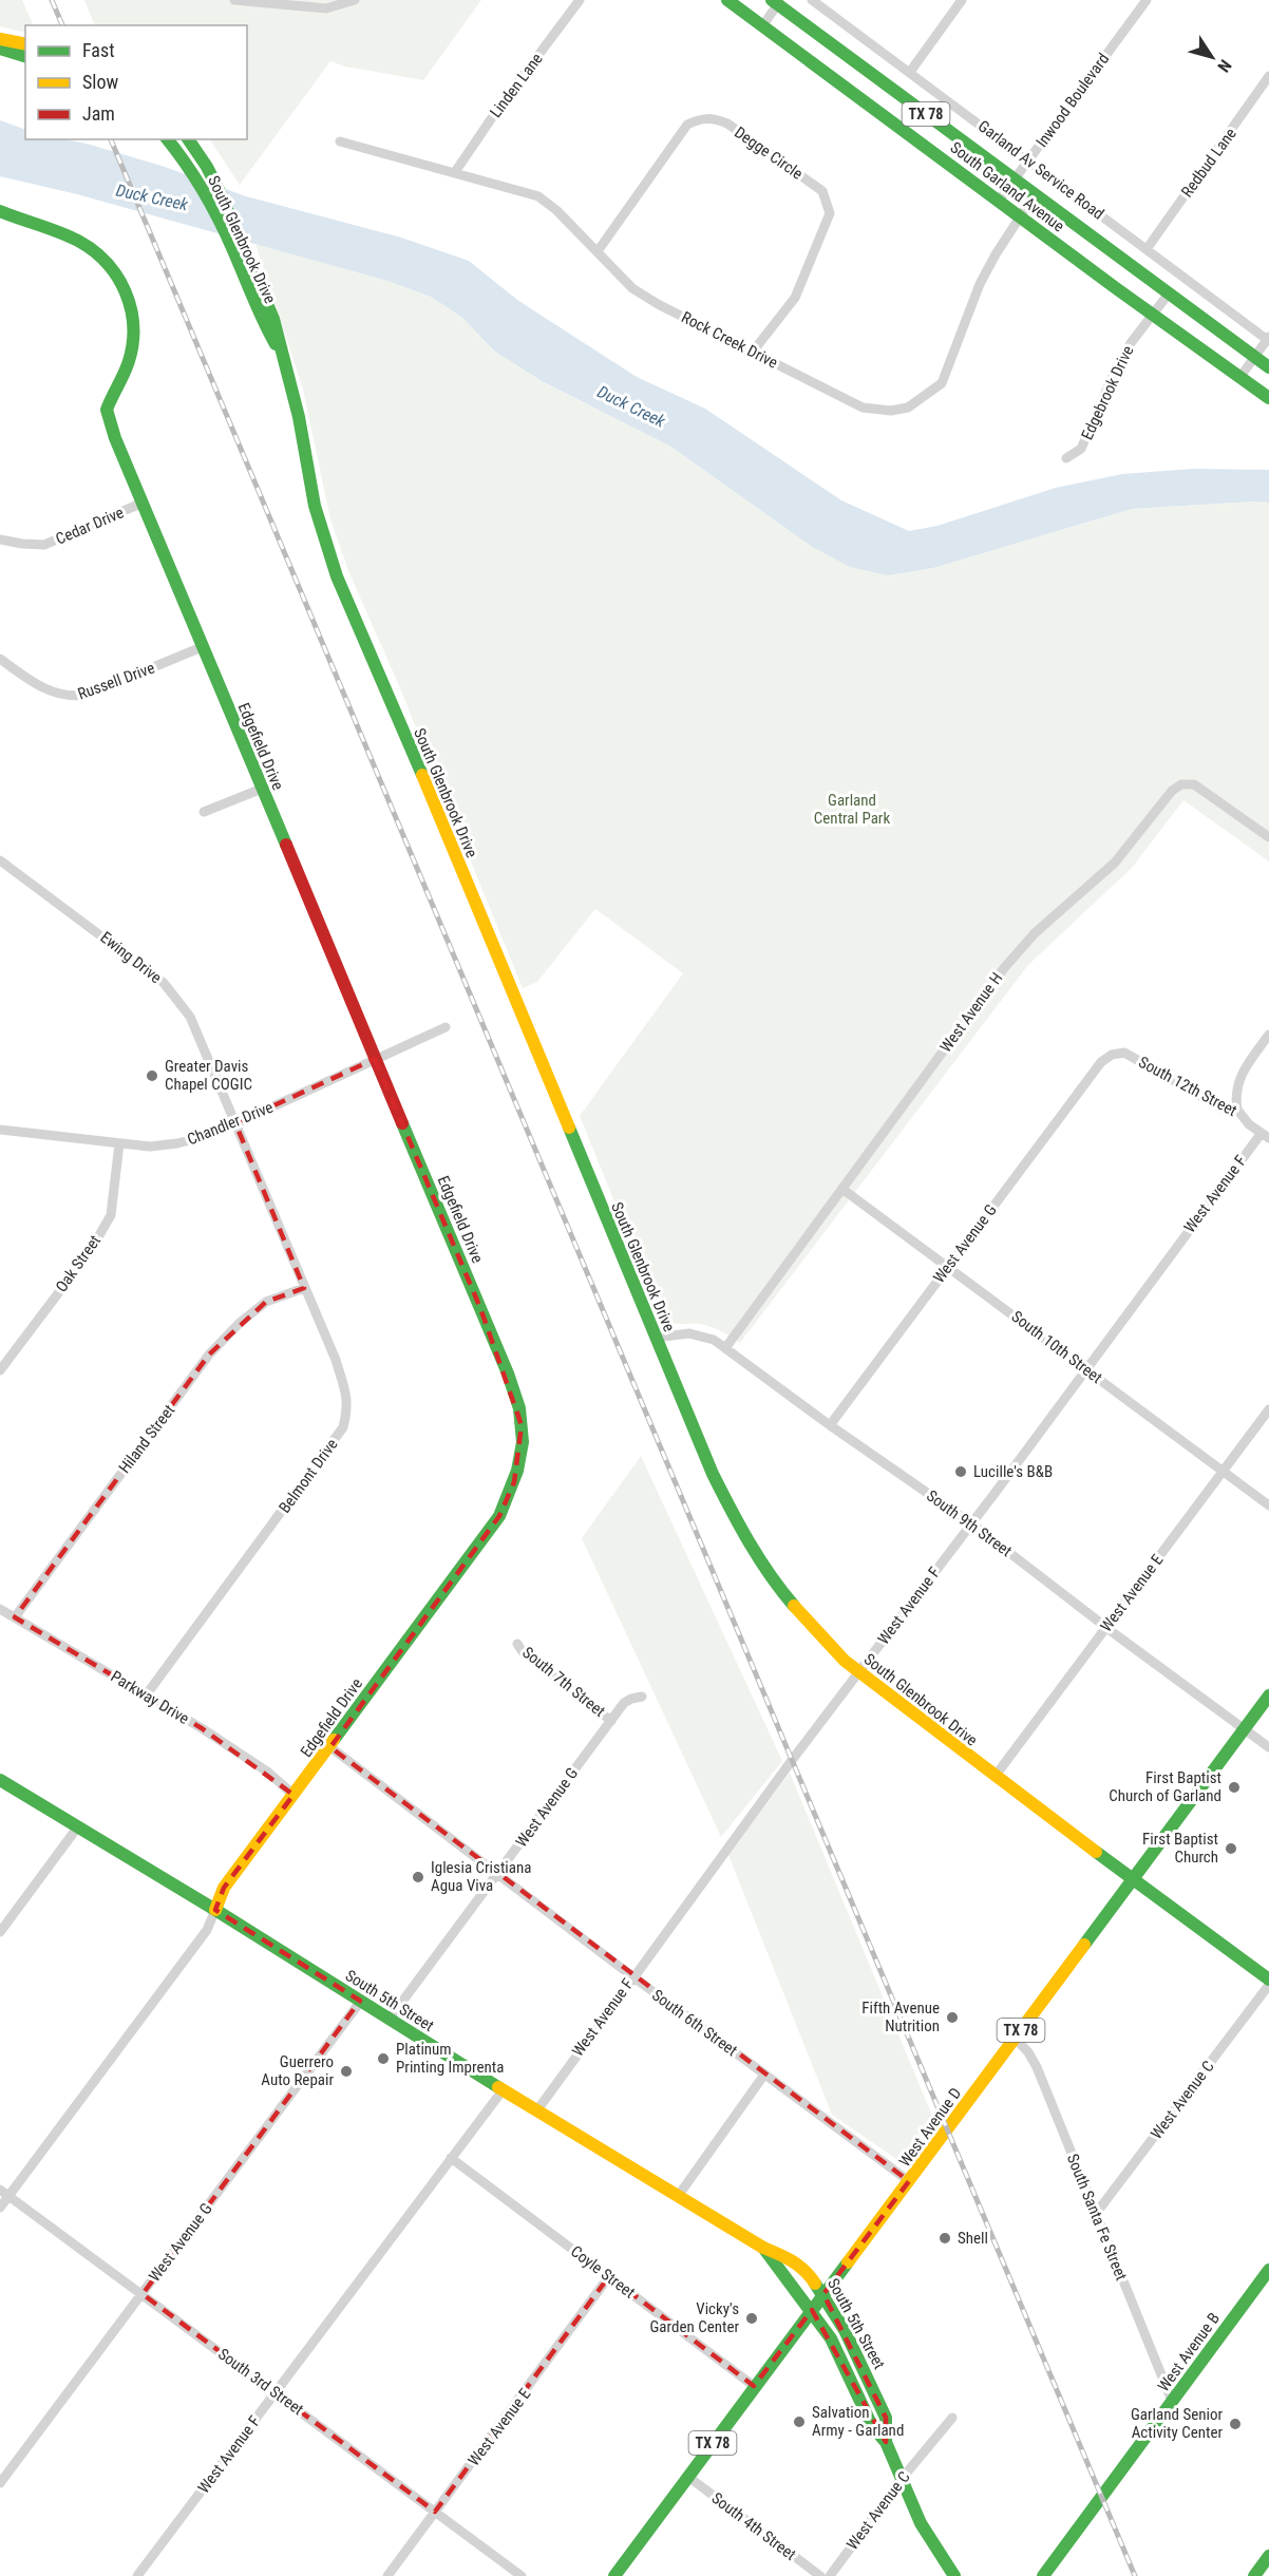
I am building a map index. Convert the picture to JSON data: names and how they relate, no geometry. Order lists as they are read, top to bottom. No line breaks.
{"streets":{"street":["Linden Lane","Inwood Boulevard","TX 78","Degge Circle","Redbud Lane","Garland Av Service Road","South Garland Avenue","South Glenbrook Drive","Rock Creek Drive","Edgebrook Drive","Cedar Drive","Russell Drive","Edgefield Drive","Ewing Drive","West Avenue H","South 12th Street","Chandler Drive","West Avenue F","West Avenue G","Oak Street","South 10th Street","Hiland Street","Belmont Drive","South 9th Street","West Avenue E","South 7th Street","Parkway Drive","South 5th Street","South 6th Street","West Avenue C","West Avenue D","South Santa Fe Street","Coyle Street","West Avenue B","South 3rd Street","South 4th Street"]},"crossings":[["Linden Lane","Rock Creek Drive"],["Inwood Boulevard","Garland Av Service Road"],["Inwood Boulevard","South Garland Avenue"],["Degge Circle","Rock Creek Drive"],["Redbud Lane","Garland Av Service Road"],["South Garland Avenue","Rock Creek Drive"],["South Garland Avenue","Edgebrook Drive"],["South Glenbrook Drive","West Avenue F"],["South Glenbrook Drive","South 9th Street"],["South Glenbrook Drive","West Avenue E"],["South Glenbrook Drive","West Avenue D"],["Cedar Drive","Edgefield Drive"],["Russell Drive","Edgefield Drive"],["Edgefield Drive","Chandler Drive"],["Edgefield Drive","Parkway Drive"],["Edgefield Drive","South 5th Street"],["Edgefield Drive","South 6th Street"],["Edgefield Drive","South 3rd Street"],["Ewing Drive","Chandler Drive"],["Ewing Drive","Belmont Drive"],["West Avenue H","South 10th Street"],["West Avenue H","South 9th Street"],["South 12th Street","West Avenue F"],["South 12th Street","West Avenue G"],["Chandler Drive","Oak Street"],["Chandler Drive","Belmont Drive"],["West Avenue F","South 10th Street"],["West Avenue F","South 9th Street"],["West Avenue F","South 5th Street"],["West Avenue F","South 6th Street"],["West Avenue F","Coyle Street"],["West Avenue F","South 3rd Street"],["West Avenue G","South 10th Street"],["West Avenue G","South 9th Street"],["West Avenue G","South 7th Street"],["West Avenue G","South 5th Street"],["West Avenue G","South 6th Street"],["West Avenue G","South 3rd Street"],["South 10th Street","West Avenue E"],["Hiland Street","Belmont Drive"],["Hiland Street","Parkway Drive"],["Belmont Drive","Parkway Drive"],["South 9th Street","West Avenue E"],["South 9th Street","West Avenue D"],["West Avenue E","Coyle Street"],["West Avenue E","South 3rd Street"],["South 5th Street","West Avenue C"],["South 5th Street","West Avenue D"],["South 6th Street","West Avenue D"],["West Avenue C","South Santa Fe Street"],["West Avenue D","South Santa Fe Street"],["West Avenue D","Coyle Street"],["West Avenue D","South 4th Street"],["South Santa Fe Street","West Avenue B"]],"water":["Duck Creek"],"parks":["Garland Central Park"],"places":["Greater Davis Chapel COGIC","Lucille's B&B","First Baptist Church of Garland","First Baptist Church","Iglesia Cristiana Agua Viva","Fifth Avenue Nutrition","Platinum Printing Imprenta","Guerrero Auto Repair","Shell","Vicky's Garden Center","Salvation Army - Garland","Garland Senior Activity Center"],"legend":["Fast","Slow","Jam"],"north":"bottom right"}
